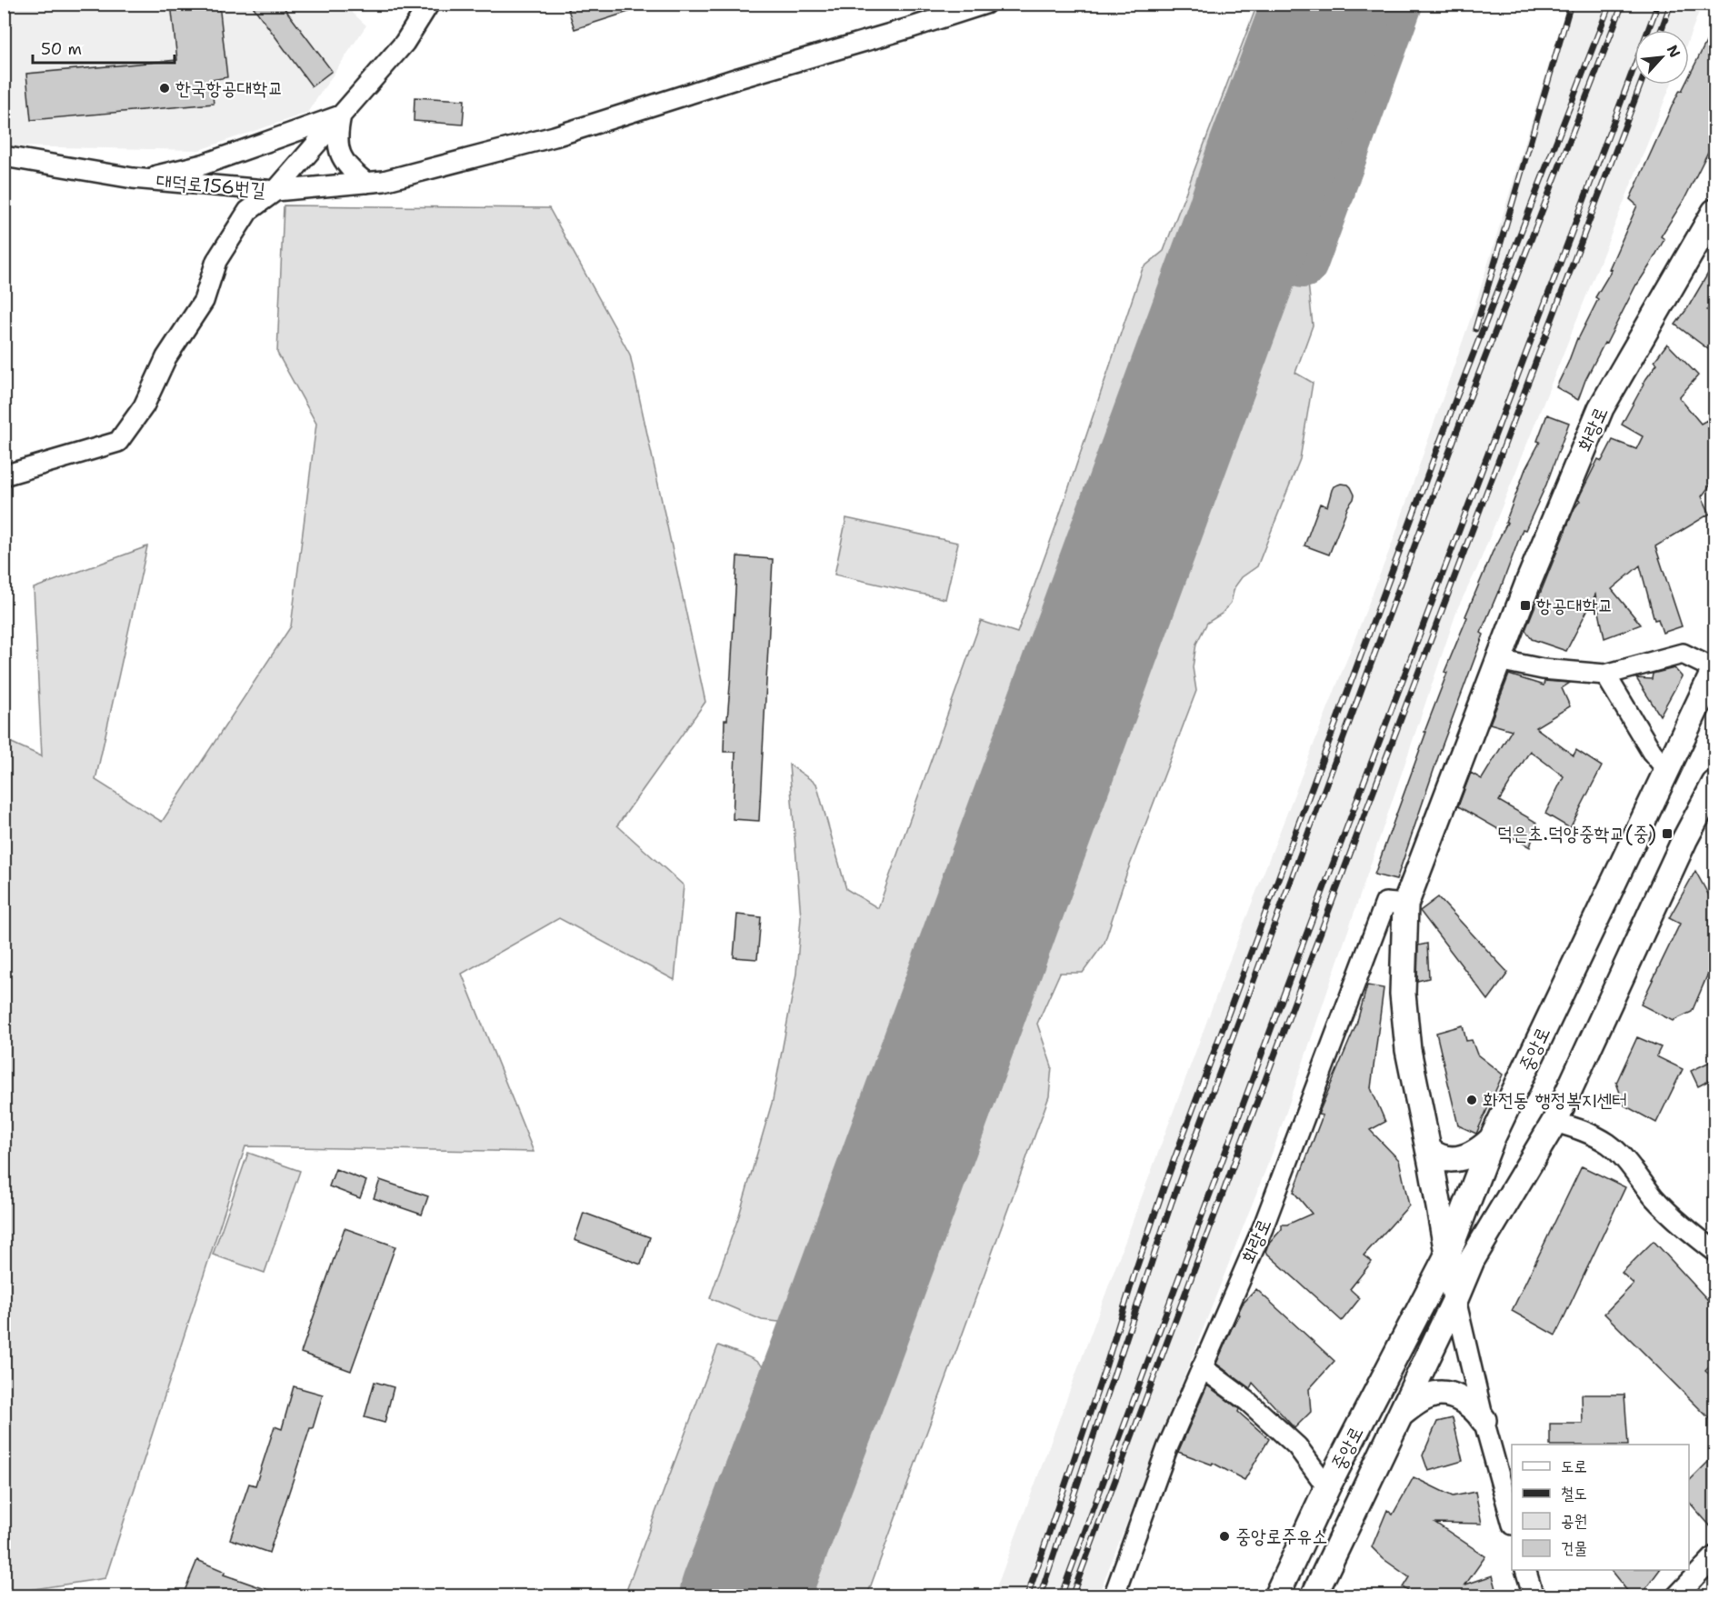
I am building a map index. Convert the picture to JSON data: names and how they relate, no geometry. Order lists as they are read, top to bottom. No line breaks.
{"streets":{"main road":["화랑로","중앙로"],"street":["대덕로156번길"]},"crossings":[["화랑로","중앙로"]],"places":{"other":["한국항공대학교","화전동 행정복지센터","중앙로주유소"],"transit":["항공대학교","덕은초.덕양중학교(중)"]},"legend":["도로","철도","공원","건물"],"scale_bar":"50 m","north":"top right"}
